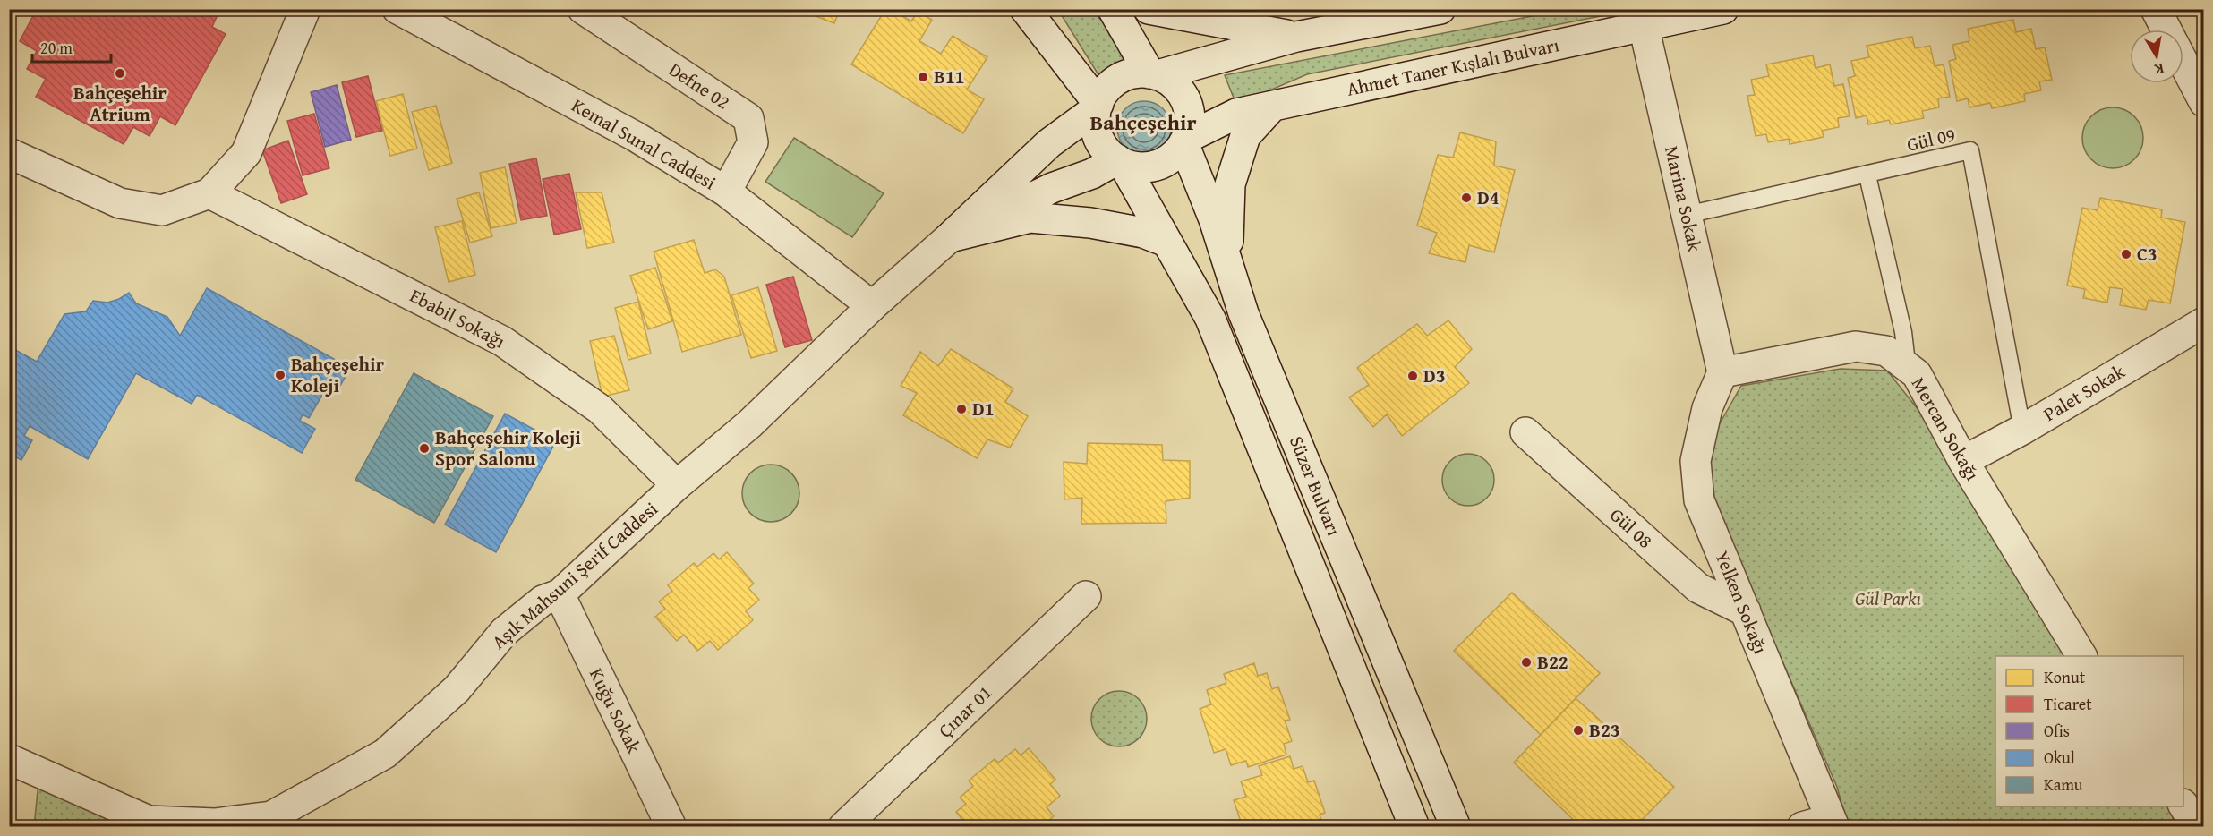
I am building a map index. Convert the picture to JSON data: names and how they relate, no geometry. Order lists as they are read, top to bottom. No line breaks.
{"streets":{"street":["Ahmet Taner Kışlalı Bulvarı","Defne 02","Kemal Sunal Caddesi","Marina Sokak","Ebabil Sokağı","Palet Sokak","Mercan Sokağı","Süzer Bulvarı","Gül 08","Aşık Mahsuni Şerif Caddesi","Yelken Sokağı","Kuğu Sokak","Çınar 01"],"lane":["Gül 09"]},"crossings":[["Ahmet Taner Kışlalı Bulvarı","Marina Sokak"],["Ahmet Taner Kışlalı Bulvarı","Süzer Bulvarı"],["Defne 02","Kemal Sunal Caddesi"],["Gül 09","Marina Sokak"],["Gül 09","Palet Sokak"],["Kemal Sunal Caddesi","Aşık Mahsuni Şerif Caddesi"],["Marina Sokak","Mercan Sokağı"],["Marina Sokak","Yelken Sokağı"],["Ebabil Sokağı","Aşık Mahsuni Şerif Caddesi"],["Palet Sokak","Mercan Sokağı"],["Mercan Sokağı","Yelken Sokağı"],["Gül 08","Yelken Sokağı"],["Aşık Mahsuni Şerif Caddesi","Kuğu Sokak"]],"districts":["Bahçeşehir"],"parks":["Gül Parkı"],"places":["Bahçeşehir Atrium","B11","D4","C3","Bahçeşehir Koleji","D3","D1","Bahçeşehir Koleji Spor Salonu","B22","B23"],"legend":["Konut","Ticaret","Ofis","Okul","Kamu"],"scale_bar":"20 m","north":"bottom"}
